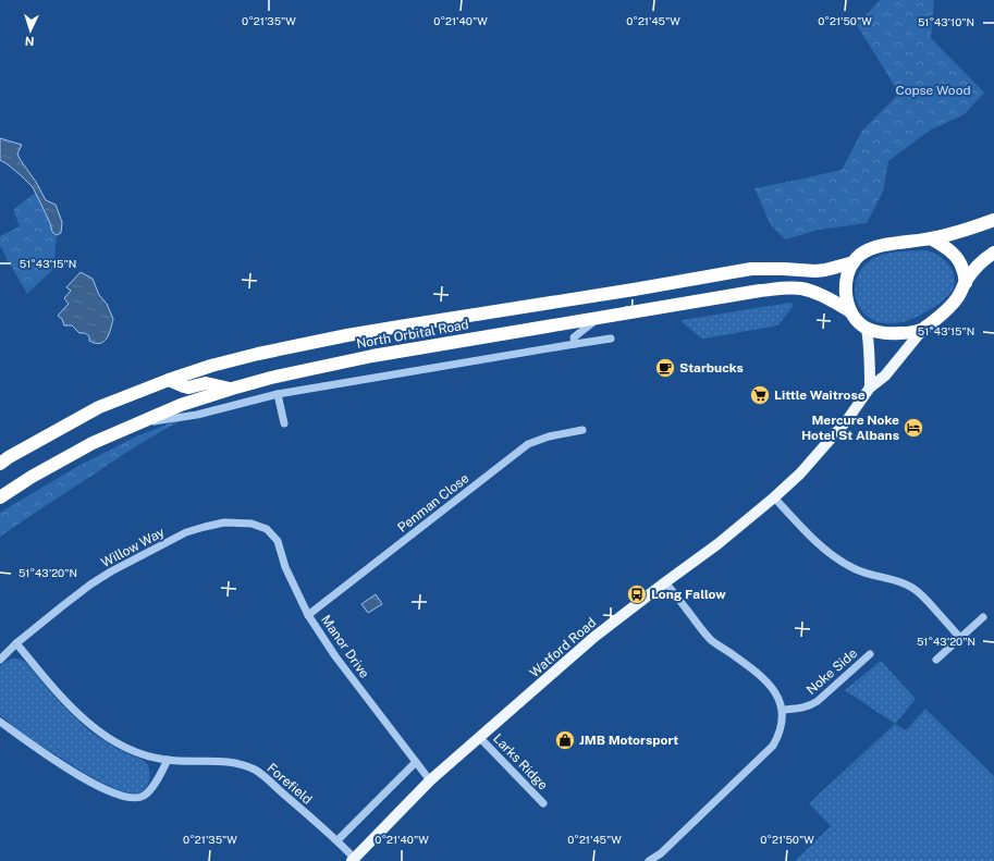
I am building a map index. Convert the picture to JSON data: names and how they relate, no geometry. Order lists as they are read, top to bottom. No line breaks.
{"streets":{"highway":["North Orbital Road"],"main road":["Watford Road"],"street":["Penman Close","Willow Way","Manor Drive","Noke Side","Larks Ridge","Forefield"]},"crossings":[["North Orbital Road","Watford Road"],["Penman Close","Manor Drive"],["Willow Way","Manor Drive"],["Willow Way","Forefield"],["Manor Drive","Watford Road"],["Watford Road","Larks Ridge"],["Watford Road","Forefield"]],"parks":["Copse Wood"],"places":{"cafe":["Starbucks"],"supermarket":["Little Waitrose"],"hotel":["Mercure Noke Hotel St Albans"],"bus stop":["Long Fallow"],"shop":["JMB Motorsport"]},"north":"bottom","coordinates":["0°21'35\"W","0°21'40\"W","0°21'45\"W","0°21'50\"W","51°43'10\"N","51°43'15\"N","51°43'20\"N"]}
